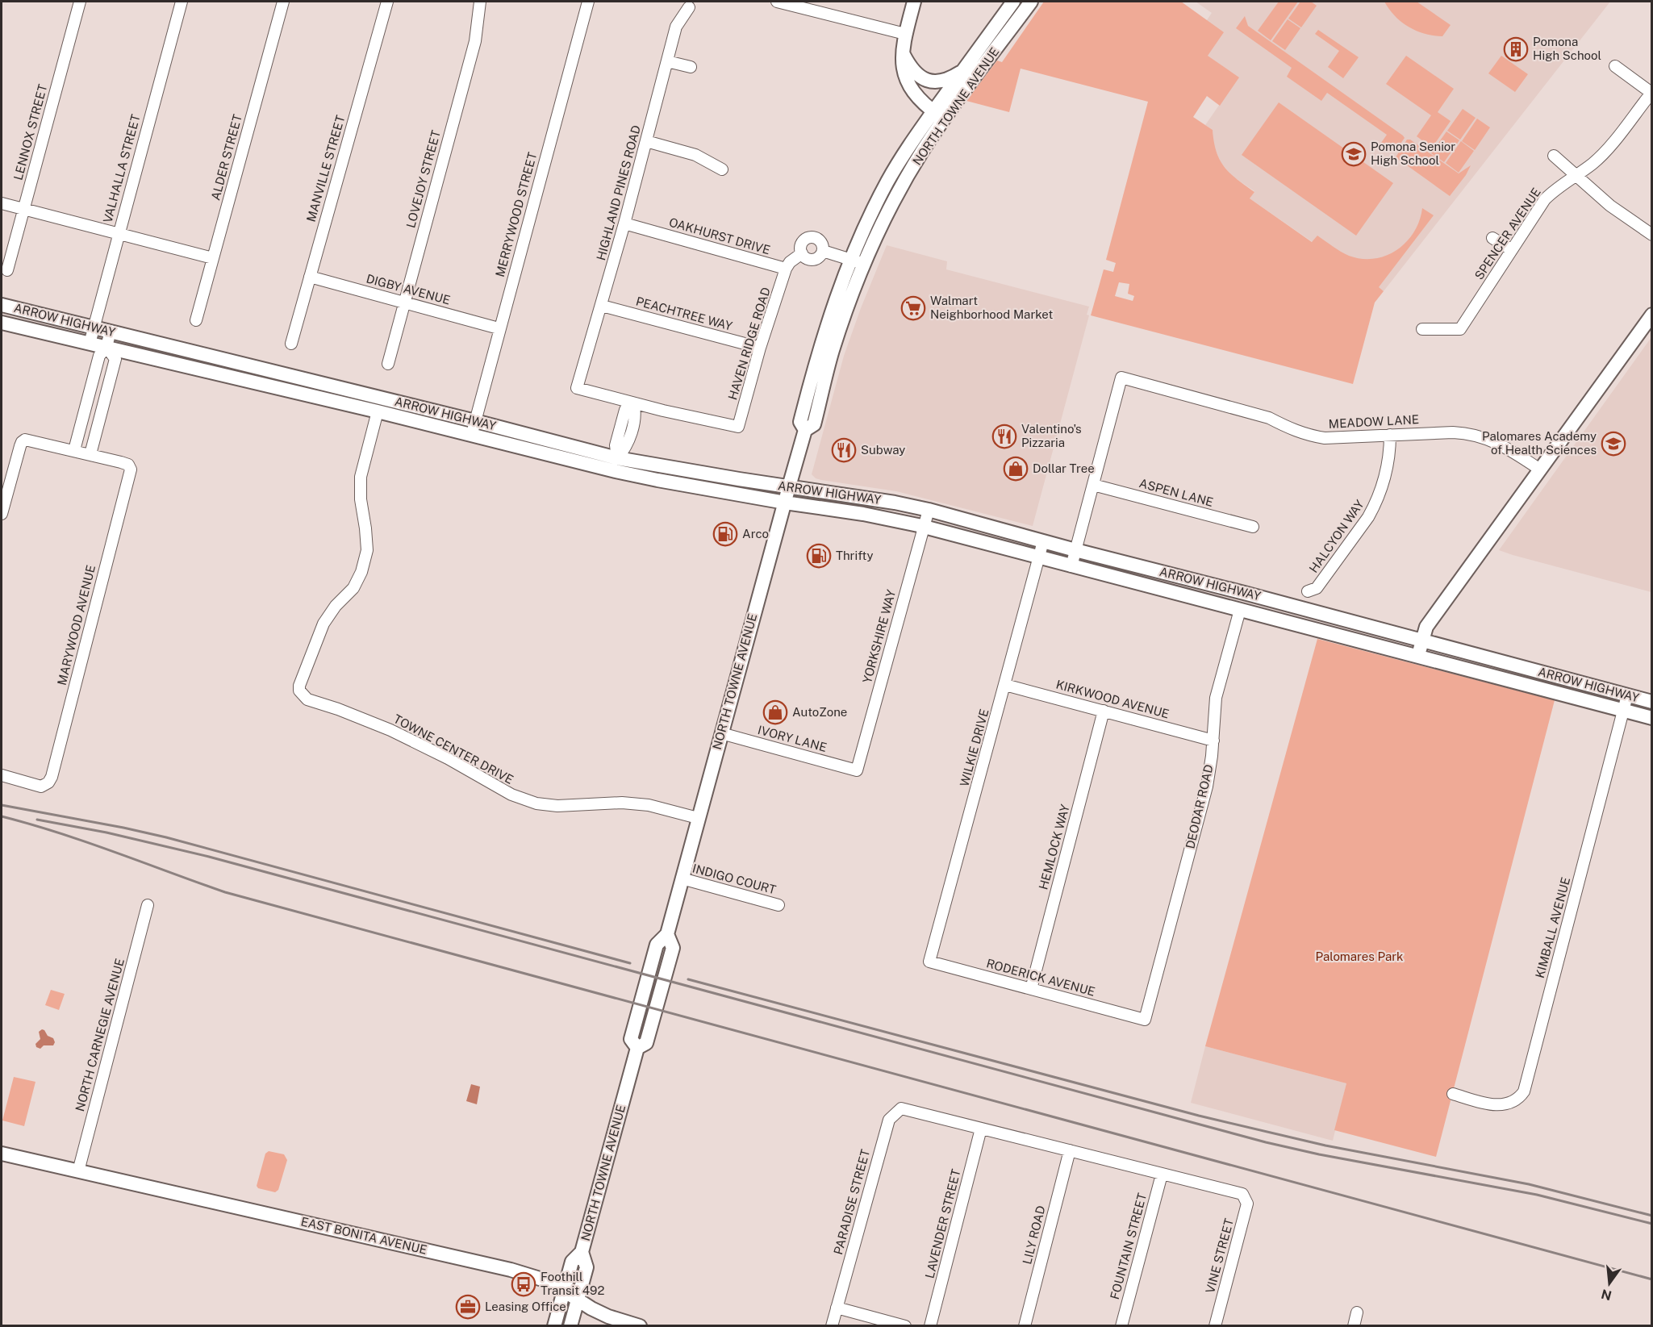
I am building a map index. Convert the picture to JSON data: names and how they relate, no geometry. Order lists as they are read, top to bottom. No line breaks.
{"streets":{"main road":["NORTH TOWNE AVENUE","ARROW HIGHWAY","DEODAR ROAD","EAST BONITA AVENUE"],"street":["LENNOX STREET","ALDER STREET","VALHALLA STREET","MANVILLE STREET","LOVEJOY STREET","HIGHLAND PINES ROAD","MERRYWOOD STREET","SPENCER AVENUE","OAKHURST DRIVE","DIGBY AVENUE","PEACHTREE WAY","HAVEN RIDGE ROAD","MEADOW LANE","ASPEN LANE","HALCYON WAY","MARYWOOD AVENUE","YORKSHIRE WAY","KIRKWOOD AVENUE","IVORY LANE","WILKIE DRIVE","TOWNE CENTER DRIVE","HEMLOCK WAY","INDIGO COURT","KIMBALL AVENUE","RODERICK AVENUE","NORTH CARNEGIE AVENUE","PARADISE STREET","LAVENDER STREET","LILY ROAD","FOUNTAIN STREET","VINE STREET"]},"crossings":[["NORTH TOWNE AVENUE","ARROW HIGHWAY"],["NORTH TOWNE AVENUE","IVORY LANE"],["NORTH TOWNE AVENUE","TOWNE CENTER DRIVE"],["NORTH TOWNE AVENUE","INDIGO COURT"],["NORTH TOWNE AVENUE","EAST BONITA AVENUE"],["VALHALLA STREET","ARROW HIGHWAY"],["MANVILLE STREET","DIGBY AVENUE"],["LOVEJOY STREET","DIGBY AVENUE"],["HIGHLAND PINES ROAD","OAKHURST DRIVE"],["HIGHLAND PINES ROAD","PEACHTREE WAY"],["HIGHLAND PINES ROAD","HAVEN RIDGE ROAD"],["MERRYWOOD STREET","DIGBY AVENUE"],["MERRYWOOD STREET","ARROW HIGHWAY"],["OAKHURST DRIVE","HAVEN RIDGE ROAD"],["PEACHTREE WAY","HAVEN RIDGE ROAD"],["ARROW HIGHWAY","YORKSHIRE WAY"],["ARROW HIGHWAY","WILKIE DRIVE"],["ARROW HIGHWAY","TOWNE CENTER DRIVE"],["ARROW HIGHWAY","DEODAR ROAD"],["ARROW HIGHWAY","KIMBALL AVENUE"],["MEADOW LANE","ASPEN LANE"],["MEADOW LANE","HALCYON WAY"],["YORKSHIRE WAY","IVORY LANE"],["KIRKWOOD AVENUE","WILKIE DRIVE"],["KIRKWOOD AVENUE","DEODAR ROAD"],["KIRKWOOD AVENUE","HEMLOCK WAY"],["WILKIE DRIVE","RODERICK AVENUE"],["DEODAR ROAD","RODERICK AVENUE"],["HEMLOCK WAY","RODERICK AVENUE"],["NORTH CARNEGIE AVENUE","EAST BONITA AVENUE"],["PARADISE STREET","LAVENDER STREET"],["FOUNTAIN STREET","VINE STREET"]],"parks":["Palomares Park"],"places":{"building":["Pomona High School"],"school or university":["Pomona Senior High School","Palomares Academy of Health Sciences"],"supermarket":["Walmart Neighborhood Market"],"restaurant":["Valentino's Pizzaria","Subway"],"shop":["Dollar Tree","AutoZone"],"fuel station":["Arco","Thrifty"],"bus stop":["Foothill Transit 492"],"office":["Leasing Office"]},"north":"bottom"}
